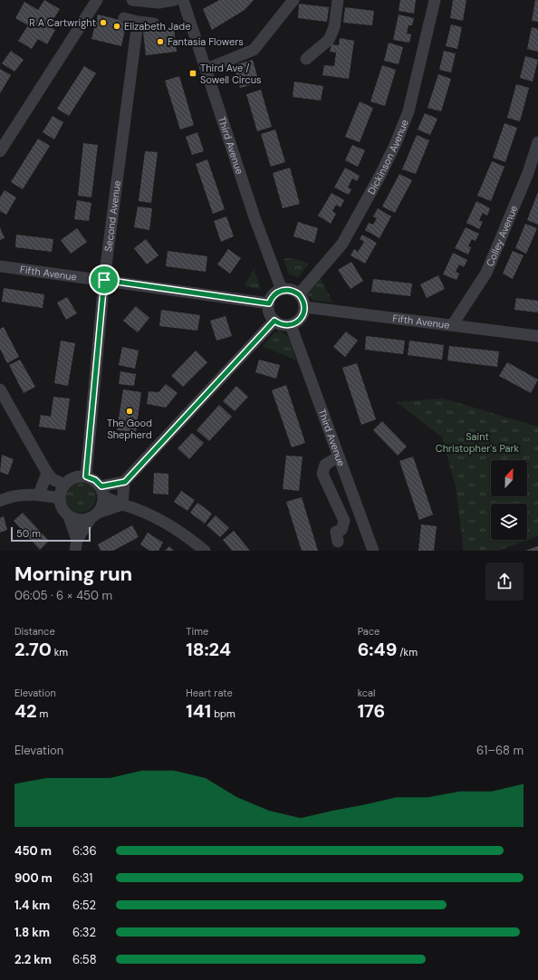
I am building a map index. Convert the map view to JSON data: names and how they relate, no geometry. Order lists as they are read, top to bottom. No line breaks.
{"streets":{"street":["Third Avenue","Dickinson Avenue","Second Avenue","Colley Avenue","Fifth Avenue"]},"crossings":[["Third Avenue","Dickinson Avenue"],["Third Avenue","Fifth Avenue"],["Dickinson Avenue","Fifth Avenue"],["Second Avenue","Fifth Avenue"],["Colley Avenue","Fifth Avenue"]],"parks":["Saint Christopher's Park"],"places":{"other":["R A Cartwright","Elizabeth Jade","Fantasia Flowers","The Good Shepherd"],"transit":["Third Ave / Sowell Circus"]},"scale_bar":"50 m","north":"top","page":{"scale":"50 m","heading":["Morning run","06:05 · 6 × 450 m"],"stats":[["Distance","2.70 km"],["Time","18:24"],["Pace","6:49 /km"],["Elevation","42 m"],["Heart rate","141 bpm"],["kcal","176"]],"chart":["Elevation","61–68 m"],"list":[{"name":"450 m","note":"6:36"},{"name":"900 m","note":"6:31"},{"name":"1.4 km","note":"6:52"},{"name":"1.8 km","note":"6:32"},{"name":"2.2 km","note":"6:58"}]}}
